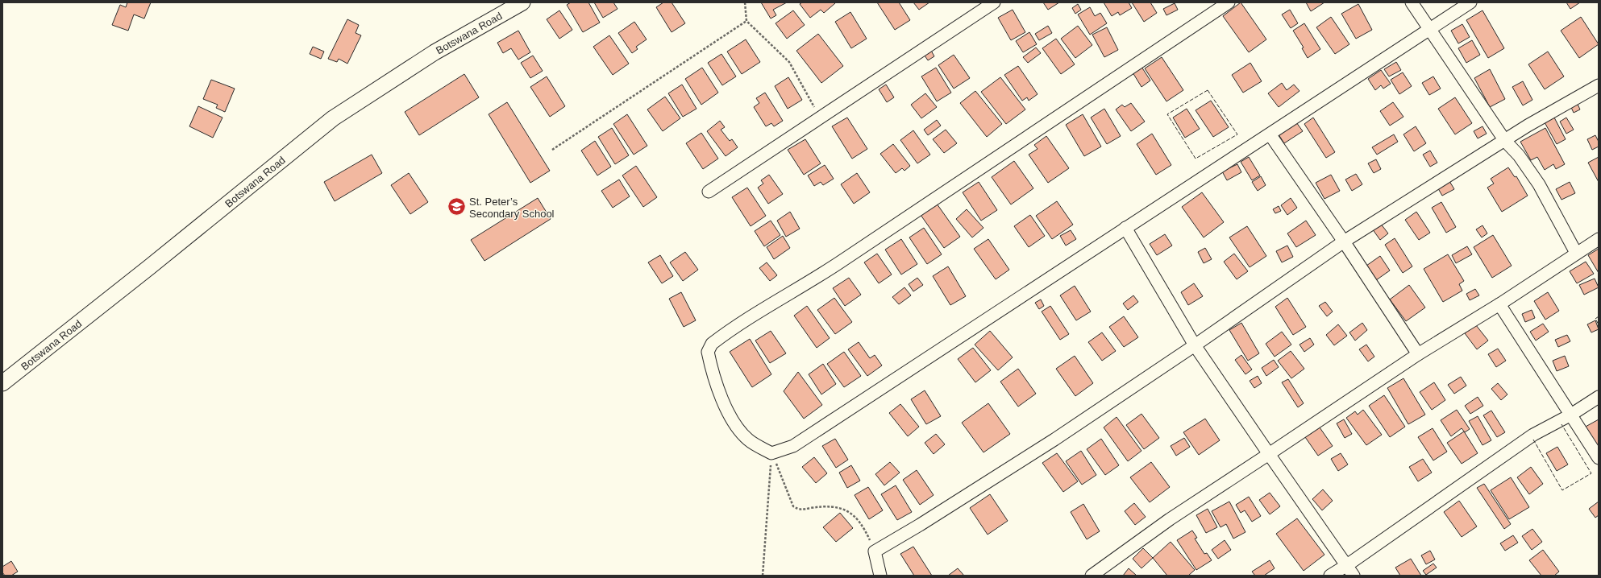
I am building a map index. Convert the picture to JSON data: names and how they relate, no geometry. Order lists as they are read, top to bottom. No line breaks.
{"streets":{"street":["Botswana Road"]},"places":{"school or university":["St. Peter’s Secondary School"]}}
